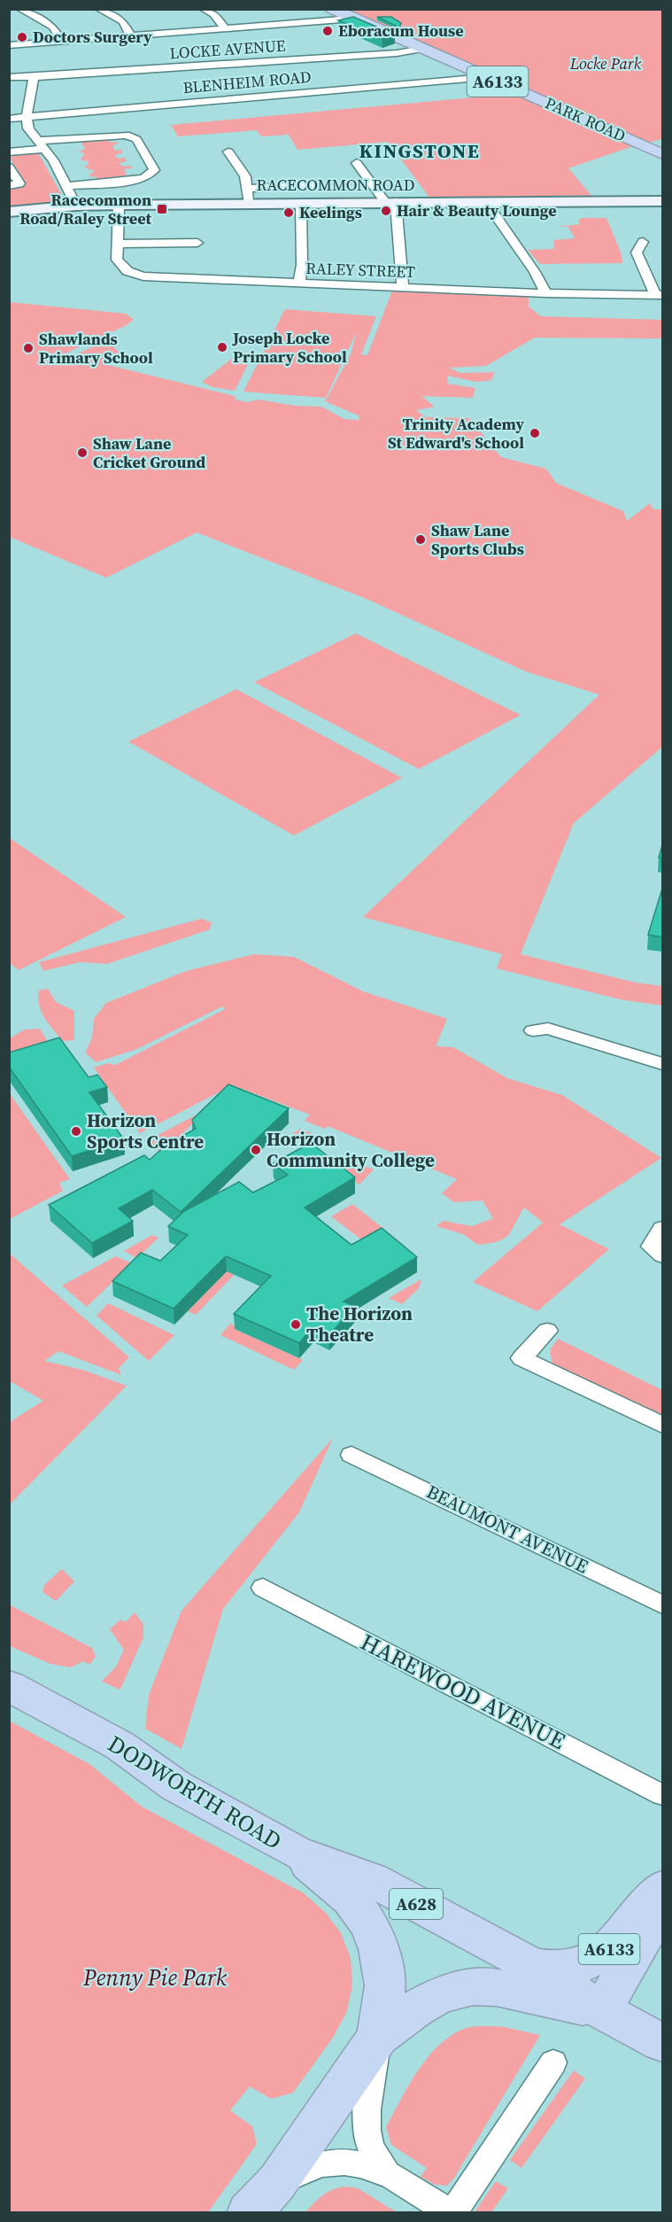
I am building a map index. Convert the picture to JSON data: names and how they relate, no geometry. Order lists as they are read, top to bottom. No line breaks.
{"streets":{"highway":["A6133","PARK ROAD","DODWORTH ROAD","A628"],"street":["LOCKE AVENUE","BLENHEIM ROAD","RACECOMMON ROAD","RALEY STREET","BEAUMONT AVENUE","HAREWOOD AVENUE"]},"crossings":[["LOCKE AVENUE","PARK ROAD"],["A6133","DODWORTH ROAD"],["A6133","A628"],["BLENHEIM ROAD","PARK ROAD"],["RACECOMMON ROAD","RALEY STREET"],["DODWORTH ROAD","A628"]],"districts":["KINGSTONE"],"parks":["Locke Park","Penny Pie Park"],"places":{"other":["Eboracum House","Doctors Surgery","Hair & Beauty Lounge","Keelings","Joseph Locke Primary School","Shawlands Primary School","Trinity Academy St Edward's School","Shaw Lane Cricket Ground","Shaw Lane Sports Clubs","Horizon Sports Centre","Horizon Community College","The Horizon Theatre"],"transit":["Racecommon Road/Raley Street"]}}
